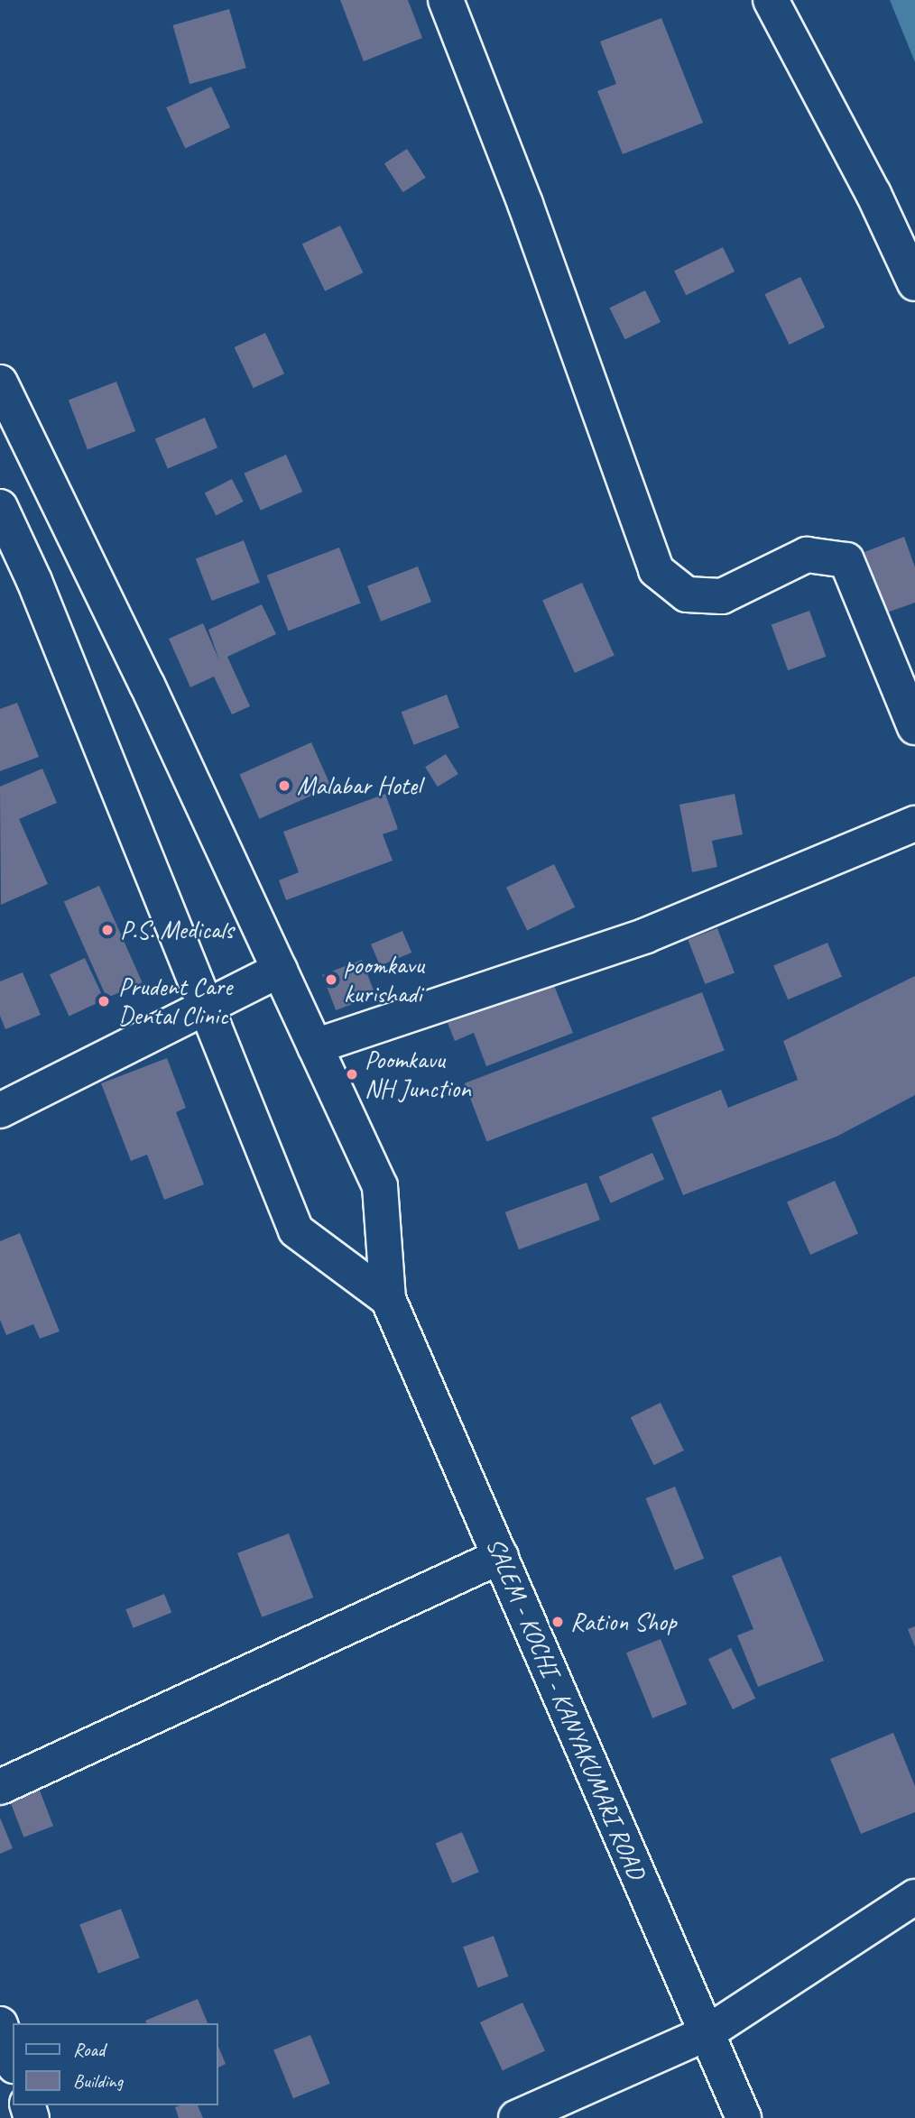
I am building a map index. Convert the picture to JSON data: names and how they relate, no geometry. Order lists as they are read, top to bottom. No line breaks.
{"streets":{"main road":["SALEM - KOCHI - KANYAKUMARI ROAD"]},"places":["Malabar Hotel","P.S. Medicals","poomkavu kurishadi","Prudent Care Dental Clinic","Poomkavu NH Junction","Ration Shop"],"legend":["Road","Building"]}
